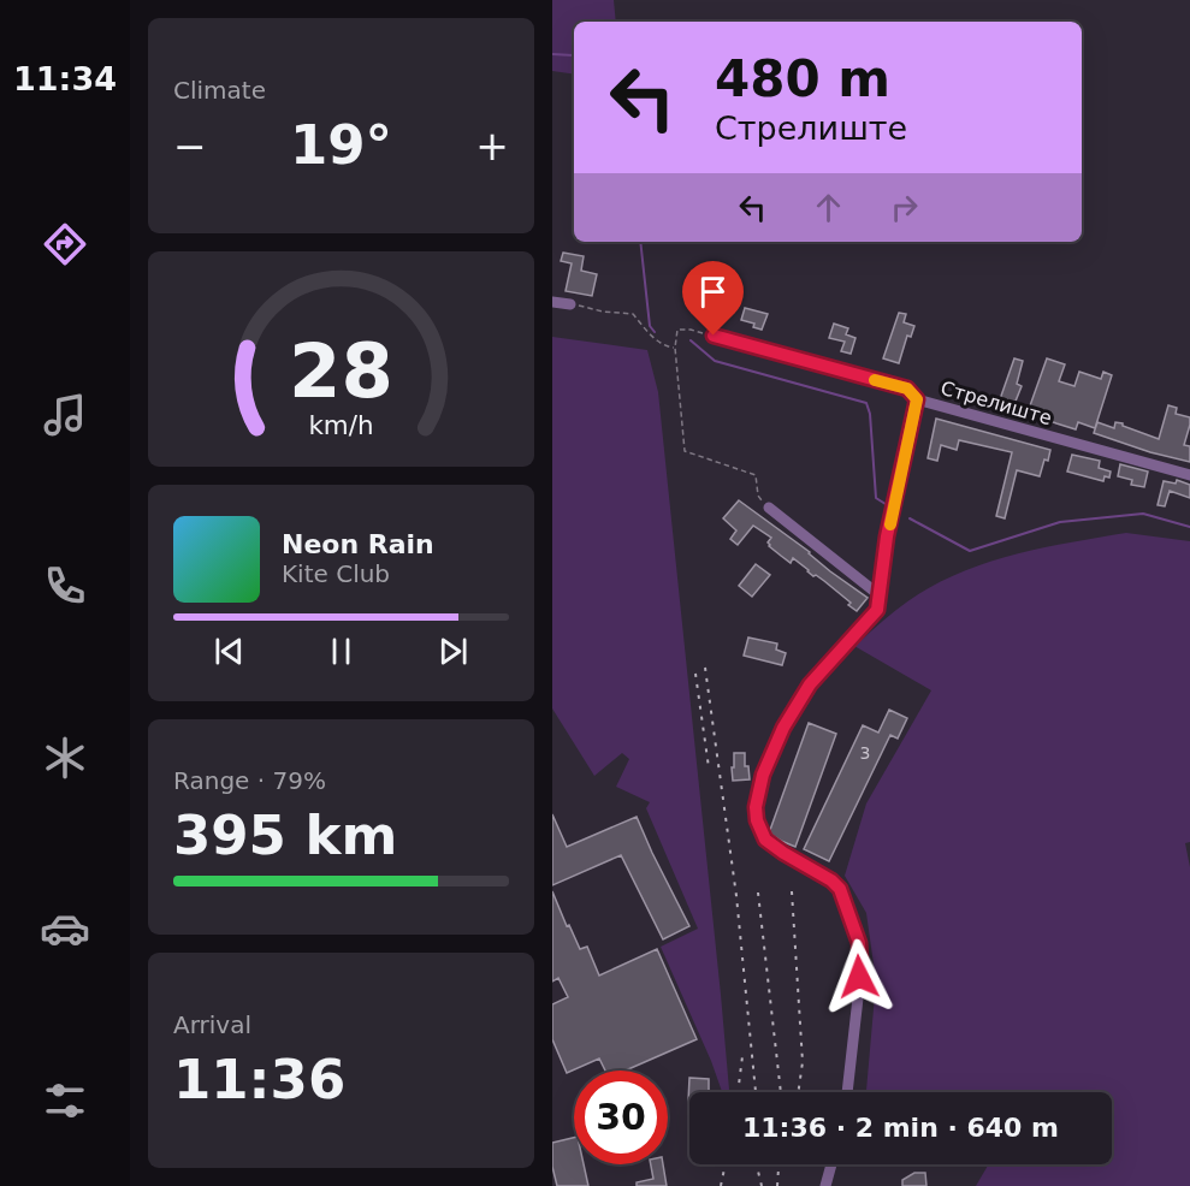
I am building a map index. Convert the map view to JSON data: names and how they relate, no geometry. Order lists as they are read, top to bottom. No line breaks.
{"streets":{"street":["Стрелиште"]},"house_numbers":["3"],"page":{"tabs":"11:34","tile":["Climate",["Range · 79%","395 km"],["Arrival","11:36"]],"turn":["480 m","Стрелиште"],"heat":["−","19°","+"],"song":["Neon Rain","Kite Club"],"limit":"30","trip":"11:36 · 2 min · 640 m","gauge":["28","km/h"]}}
